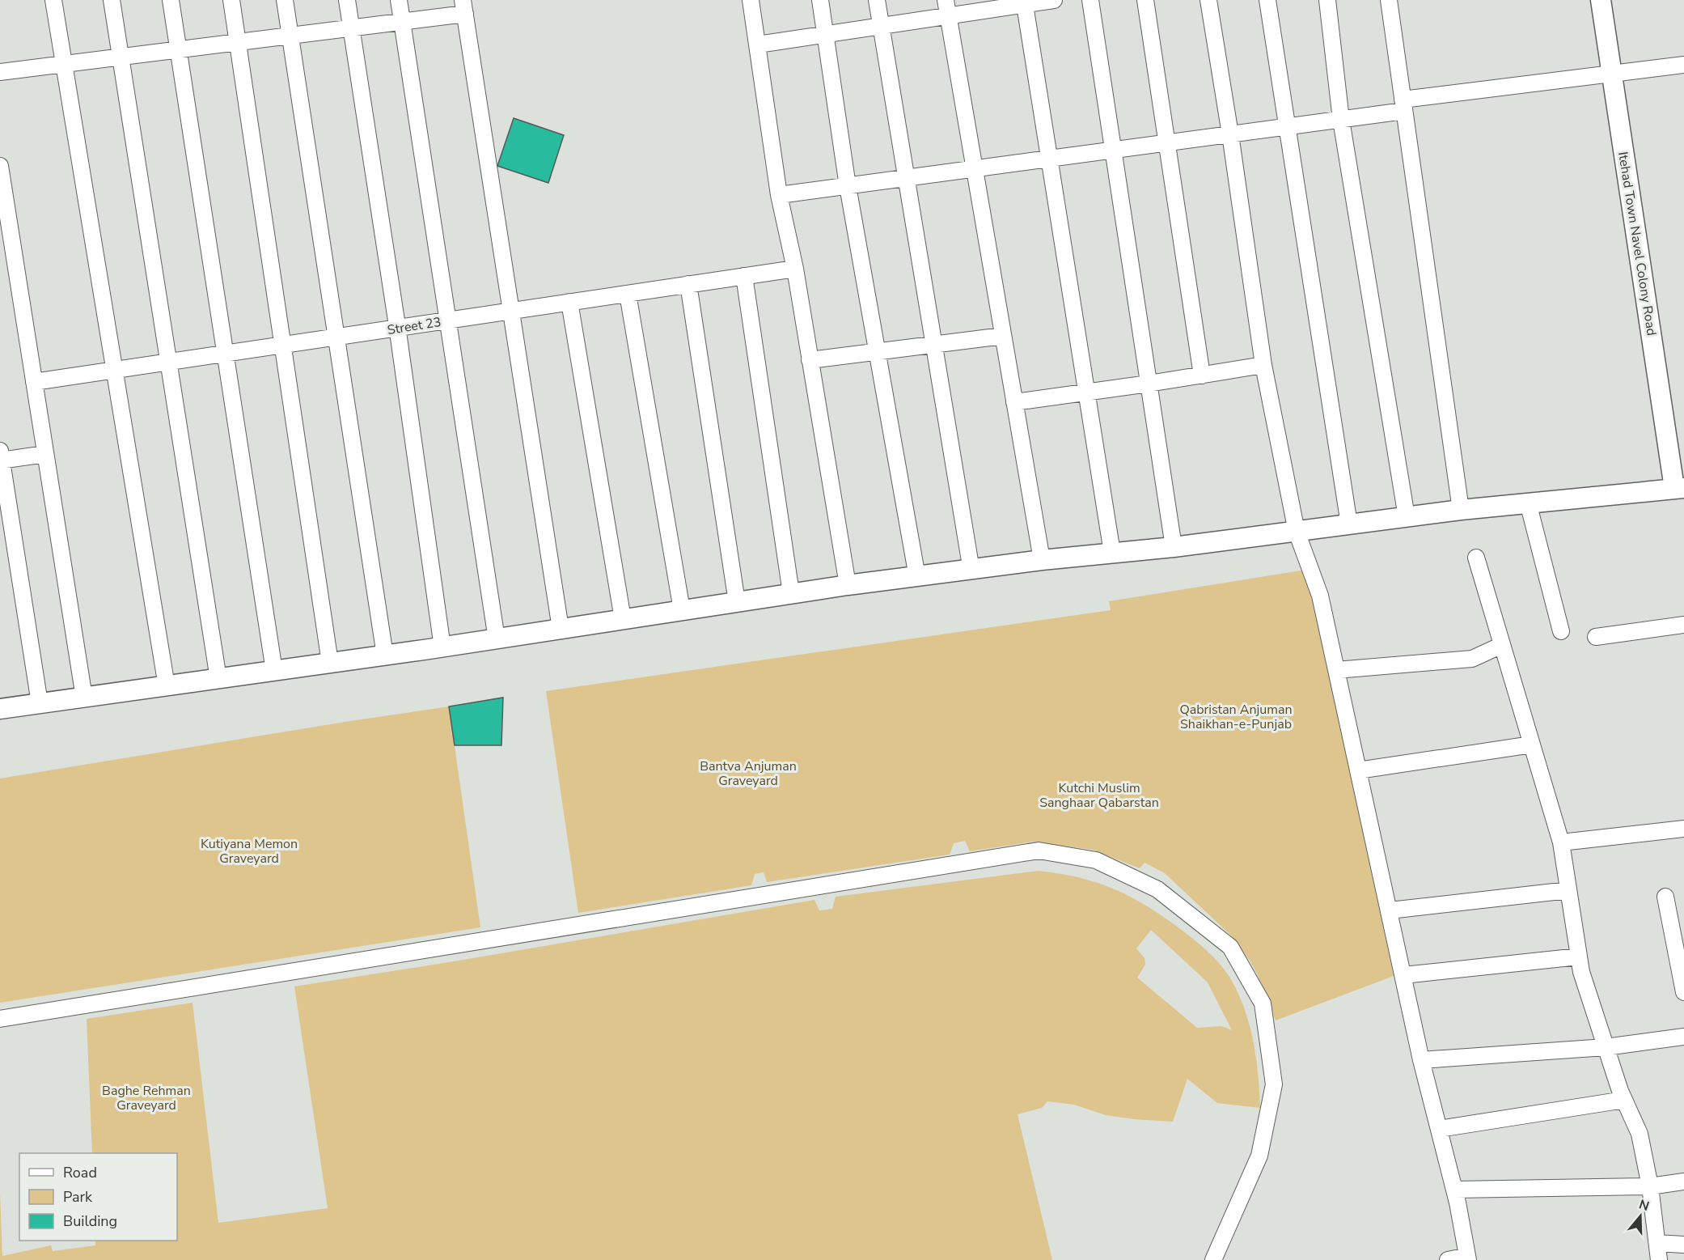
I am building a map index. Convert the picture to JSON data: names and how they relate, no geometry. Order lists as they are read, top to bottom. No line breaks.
{"streets":{"street":["Itehad Town Navel Colony Road","Street 23"]},"parks":["Qabristan Anjuman Shaikhan-e-Punjab","Bantva Anjuman Graveyard","Kutchi Muslim Sanghaar Qabarstan","Kutiyana Memon Graveyard","Baghe Rehman Graveyard"],"legend":["Road","Park","Building"],"north":"top"}
